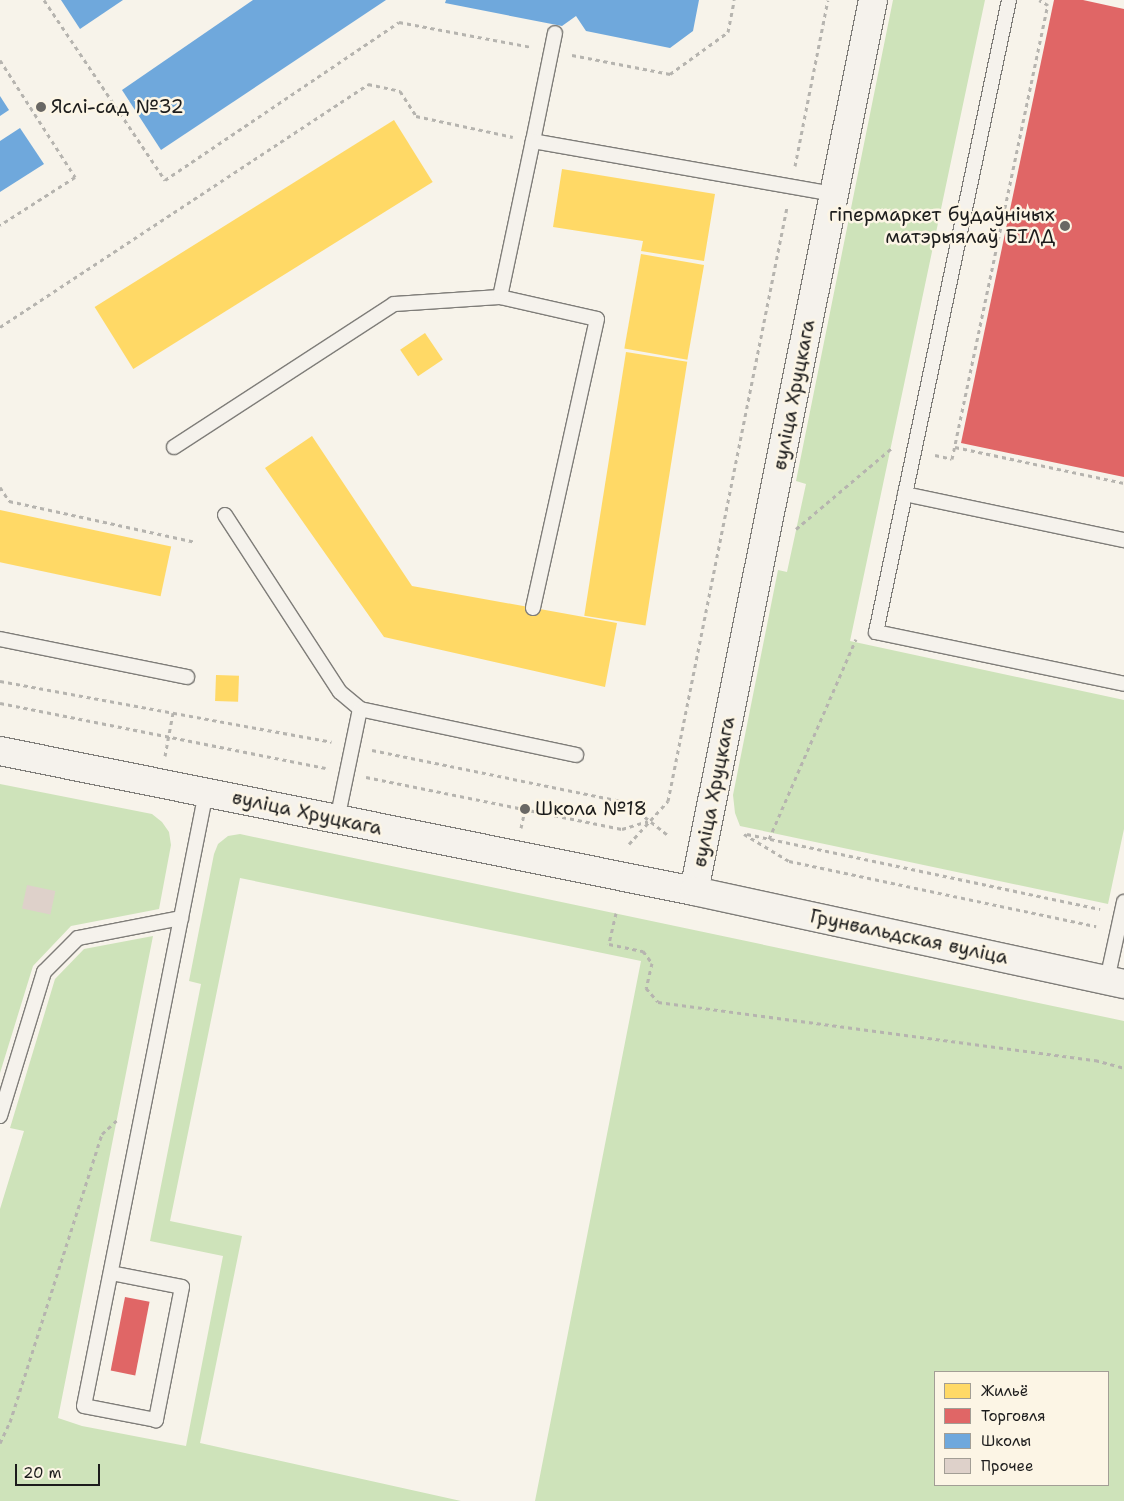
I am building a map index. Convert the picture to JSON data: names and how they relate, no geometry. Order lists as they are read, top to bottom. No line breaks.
{"streets":{"main road":["вуліца Хруцкага","Грунвальдская вуліца"]},"crossings":[["вуліца Хруцкага","Грунвальдская вуліца"]],"places":["Яслі-сад №32","гіпермаркет будаўнічых матэрыялаў БІЛД","Школа №18"],"legend":["Жильё","Торговля","Школы","Прочее"],"scale_bar":"20 m"}
